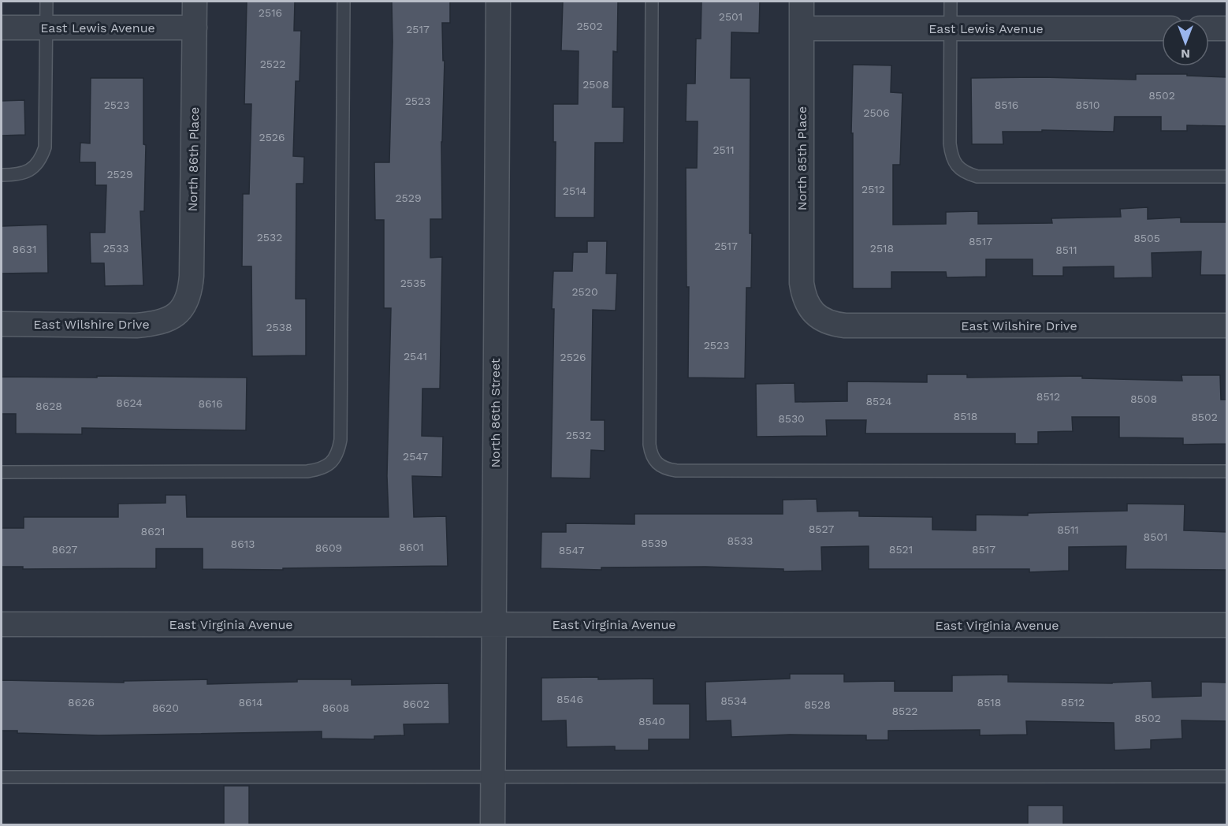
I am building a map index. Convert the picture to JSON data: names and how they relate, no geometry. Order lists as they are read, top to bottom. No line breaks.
{"streets":{"street":["East Lewis Avenue","North 85th Place","North 86th Place","East Wilshire Drive","North 86th Street","East Virginia Avenue"]},"crossings":[["East Lewis Avenue","North 85th Place"],["East Lewis Avenue","North 86th Place"],["North 85th Place","East Wilshire Drive"],["North 86th Place","East Wilshire Drive"],["North 86th Street","East Virginia Avenue"]],"house_numbers":["2516","2501","2502","2517","2522","2508","8502","2523","2523","8516","8510","2506","2526","2511","2529","2512","2514","2529","2532","8505","8517","2517","2533","2518","8631","8511","2535","2520","2538","2523","2541","2526","8512","8508","8524","8624","8616","8628","8518","8502","8530","2532","2547","8527","8511","8621","8501","8533","8539","8613","8601","8609","8627","8521","8517","8547","8546","8534","8626","8614","8518","8512","8602","8528","8620","8608","8522","8502","8540"],"north":"bottom"}
